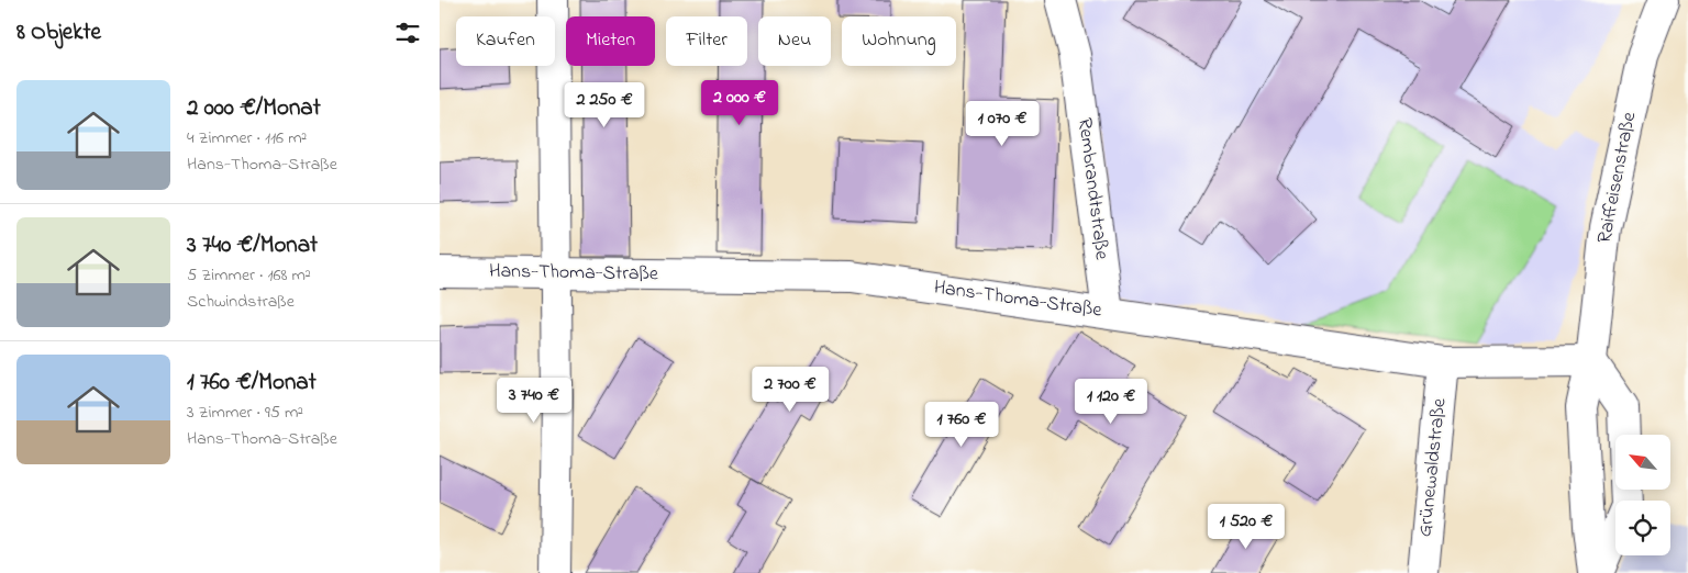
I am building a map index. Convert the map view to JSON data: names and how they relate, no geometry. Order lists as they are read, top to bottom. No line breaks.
{"streets":{"street":["Raiffeisenstraße","Rembrandtstraße","Hans-Thoma-Straße","Grünewaldstraße"]},"crossings":[["Raiffeisenstraße","Hans-Thoma-Straße"],["Rembrandtstraße","Hans-Thoma-Straße"],["Hans-Thoma-Straße","Grünewaldstraße"]],"north":"top left","page":{"heading":"8 Objekte","chip":["Kaufen","Mieten","Filter","Neu","Wohnung"],"list":[{"name":"2 000 €/Monat","note":"4 Zimmer · 116 m² · Hans-Thoma-Straße"},{"name":"3 740 €/Monat","note":"5 Zimmer · 168 m² · Schwindstraße"},{"name":"1 760 €/Monat","note":"3 Zimmer · 95 m² · Hans-Thoma-Straße"}],"price":["2 000 €","2 250 €","1 070 €","2 700 €","3 740 €","1 120 €","1 760 €","1 520 €"]}}
